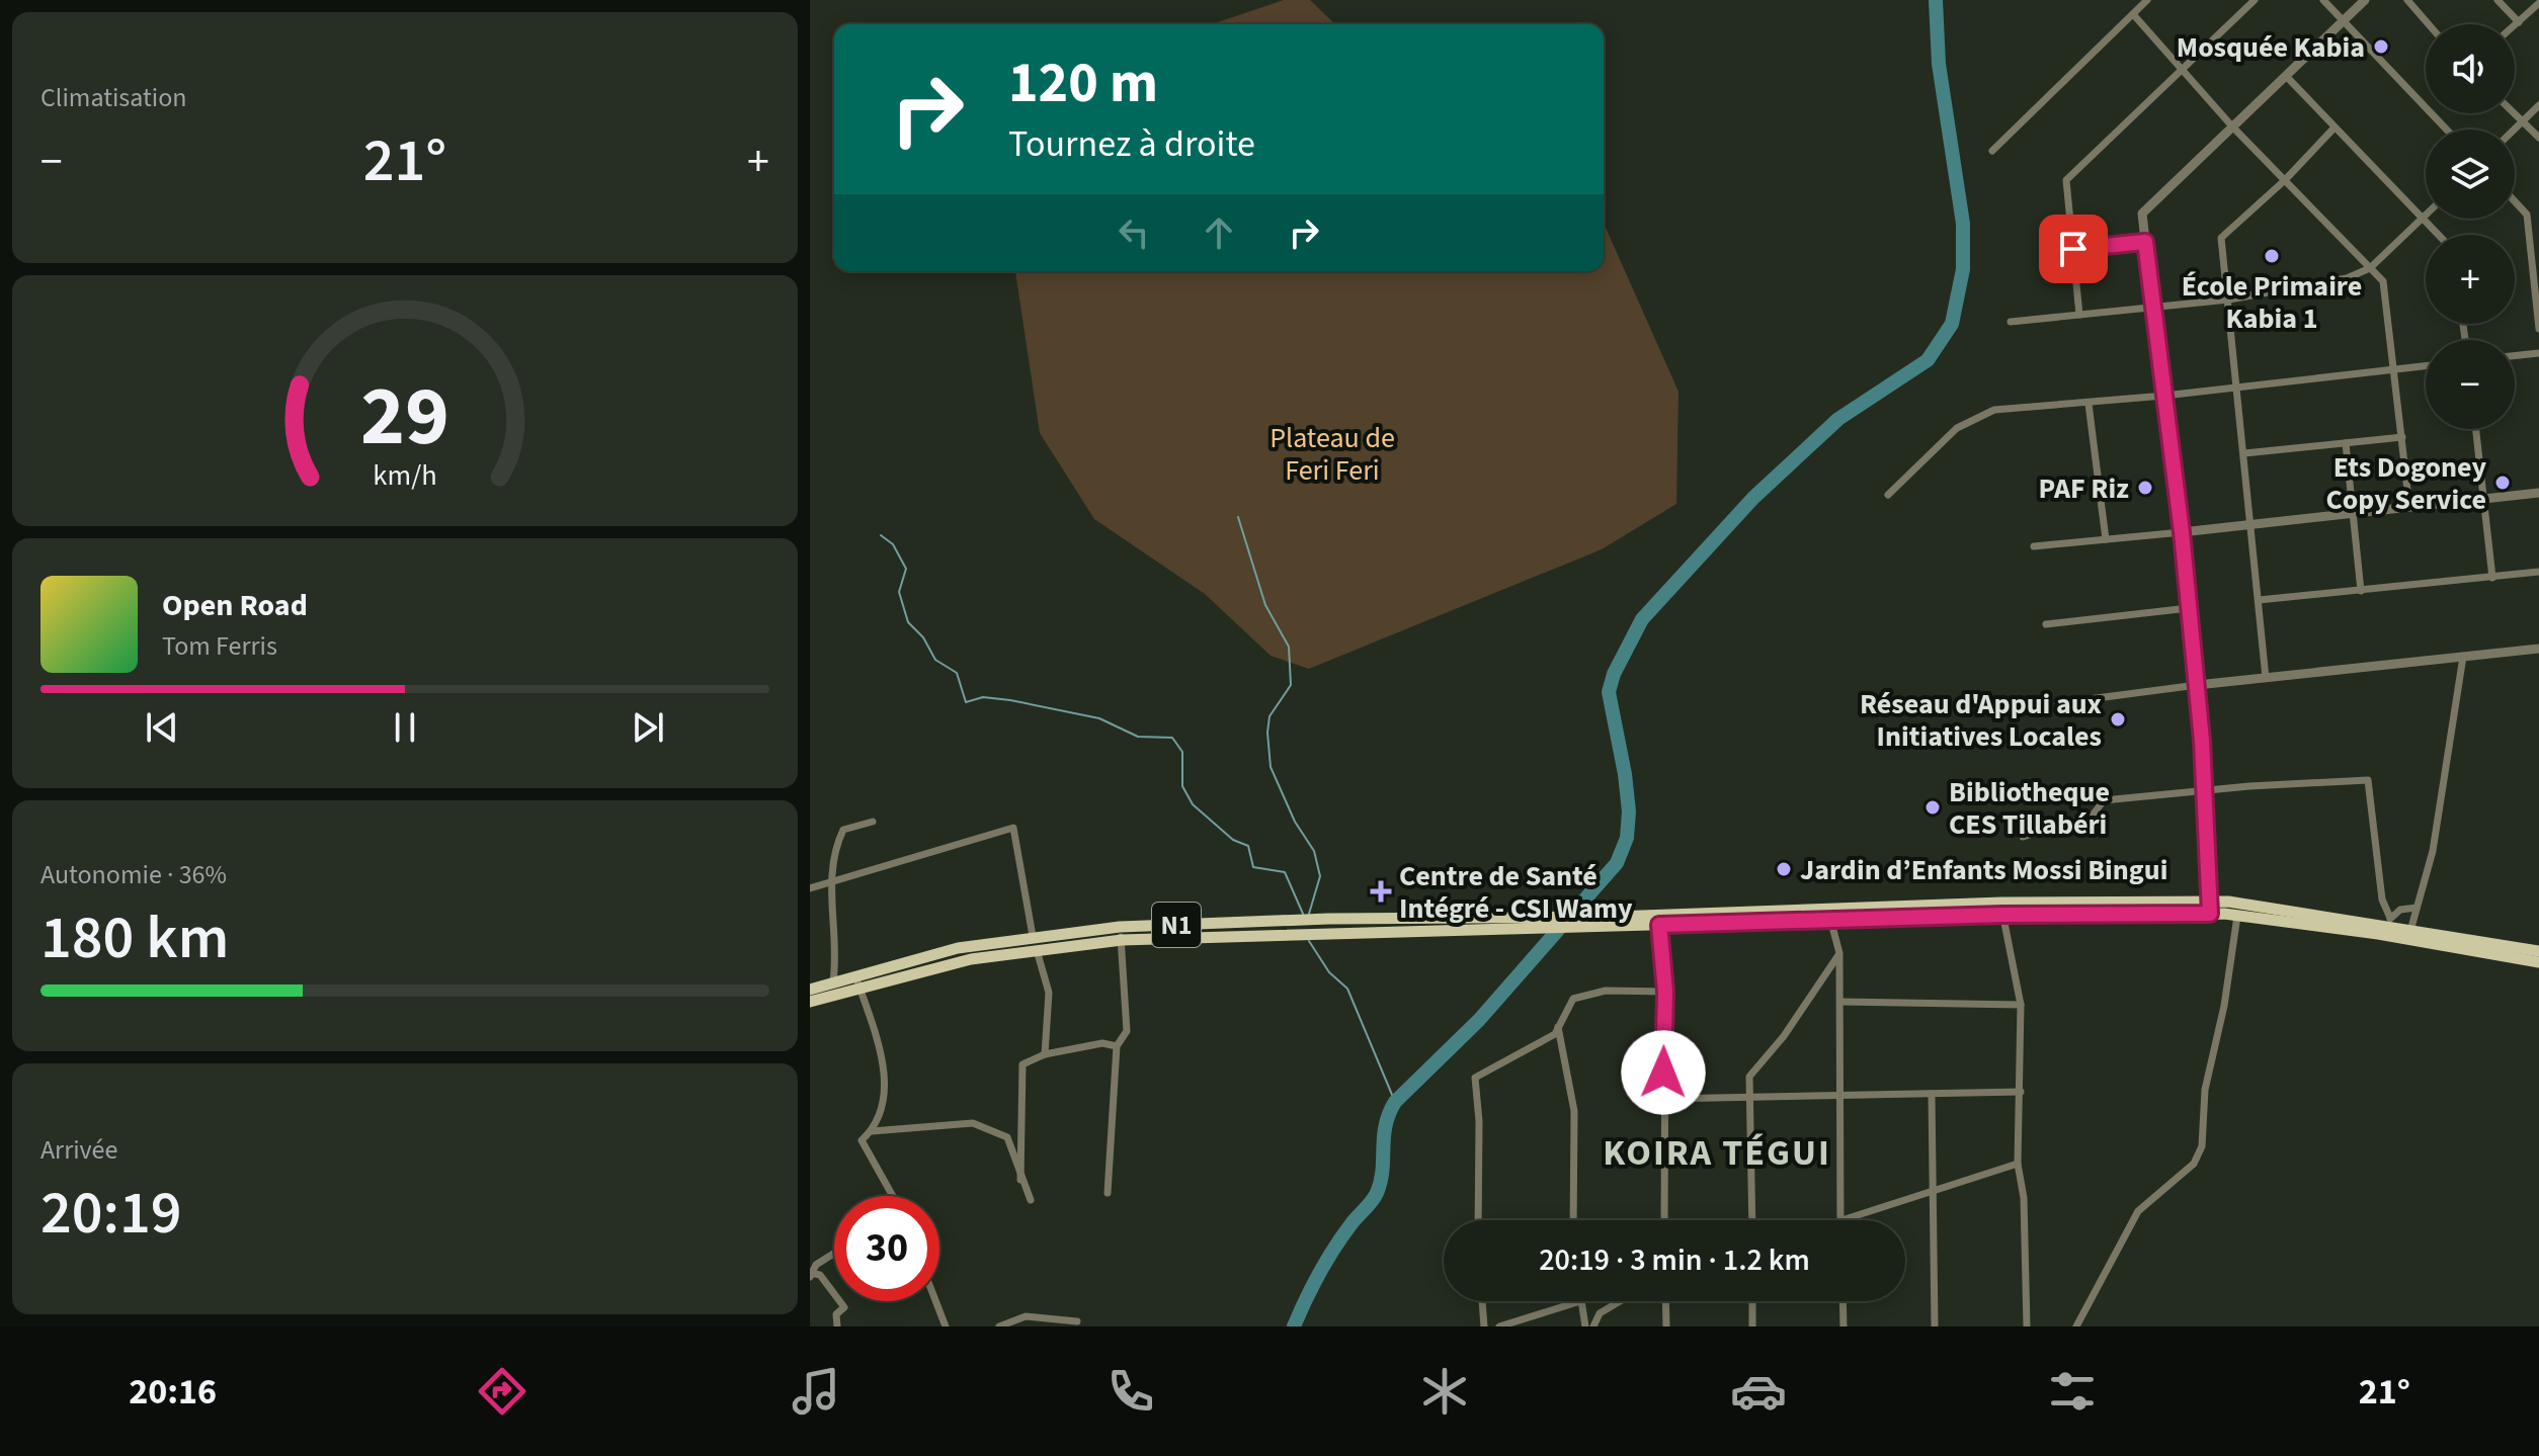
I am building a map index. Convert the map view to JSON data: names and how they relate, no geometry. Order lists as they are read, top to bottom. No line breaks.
{"streets":{"main road":["N1"]},"districts":["KOIRA TÉGUI"],"parks":["Plateau de Feri Feri"],"places":{"other":["Mosquée Kabia","École Primaire Kabia 1","Ets Dogoney Copy Service","PAF Riz","Réseau d'Appui aux Initiatives Locales","Bibliotheque CES Tillabéri","Jardin d’Enfants Mossi Bingui"],"health":["Centre de Santé Intégré - CSI Wamy"]},"page":{"tile":["Climatisation",["Autonomie · 36%","180 km"],["Arrivée","20:19"]],"map_buttons":["+","−"],"turn":["120 m","Tournez à droite"],"heat":["−","21°","+"],"song":["Open Road","Tom Ferris"],"limit":"30","trip":"20:19 · 3 min · 1.2 km","tabs":["20:16","21°"],"gauge":["29","km/h"]}}
